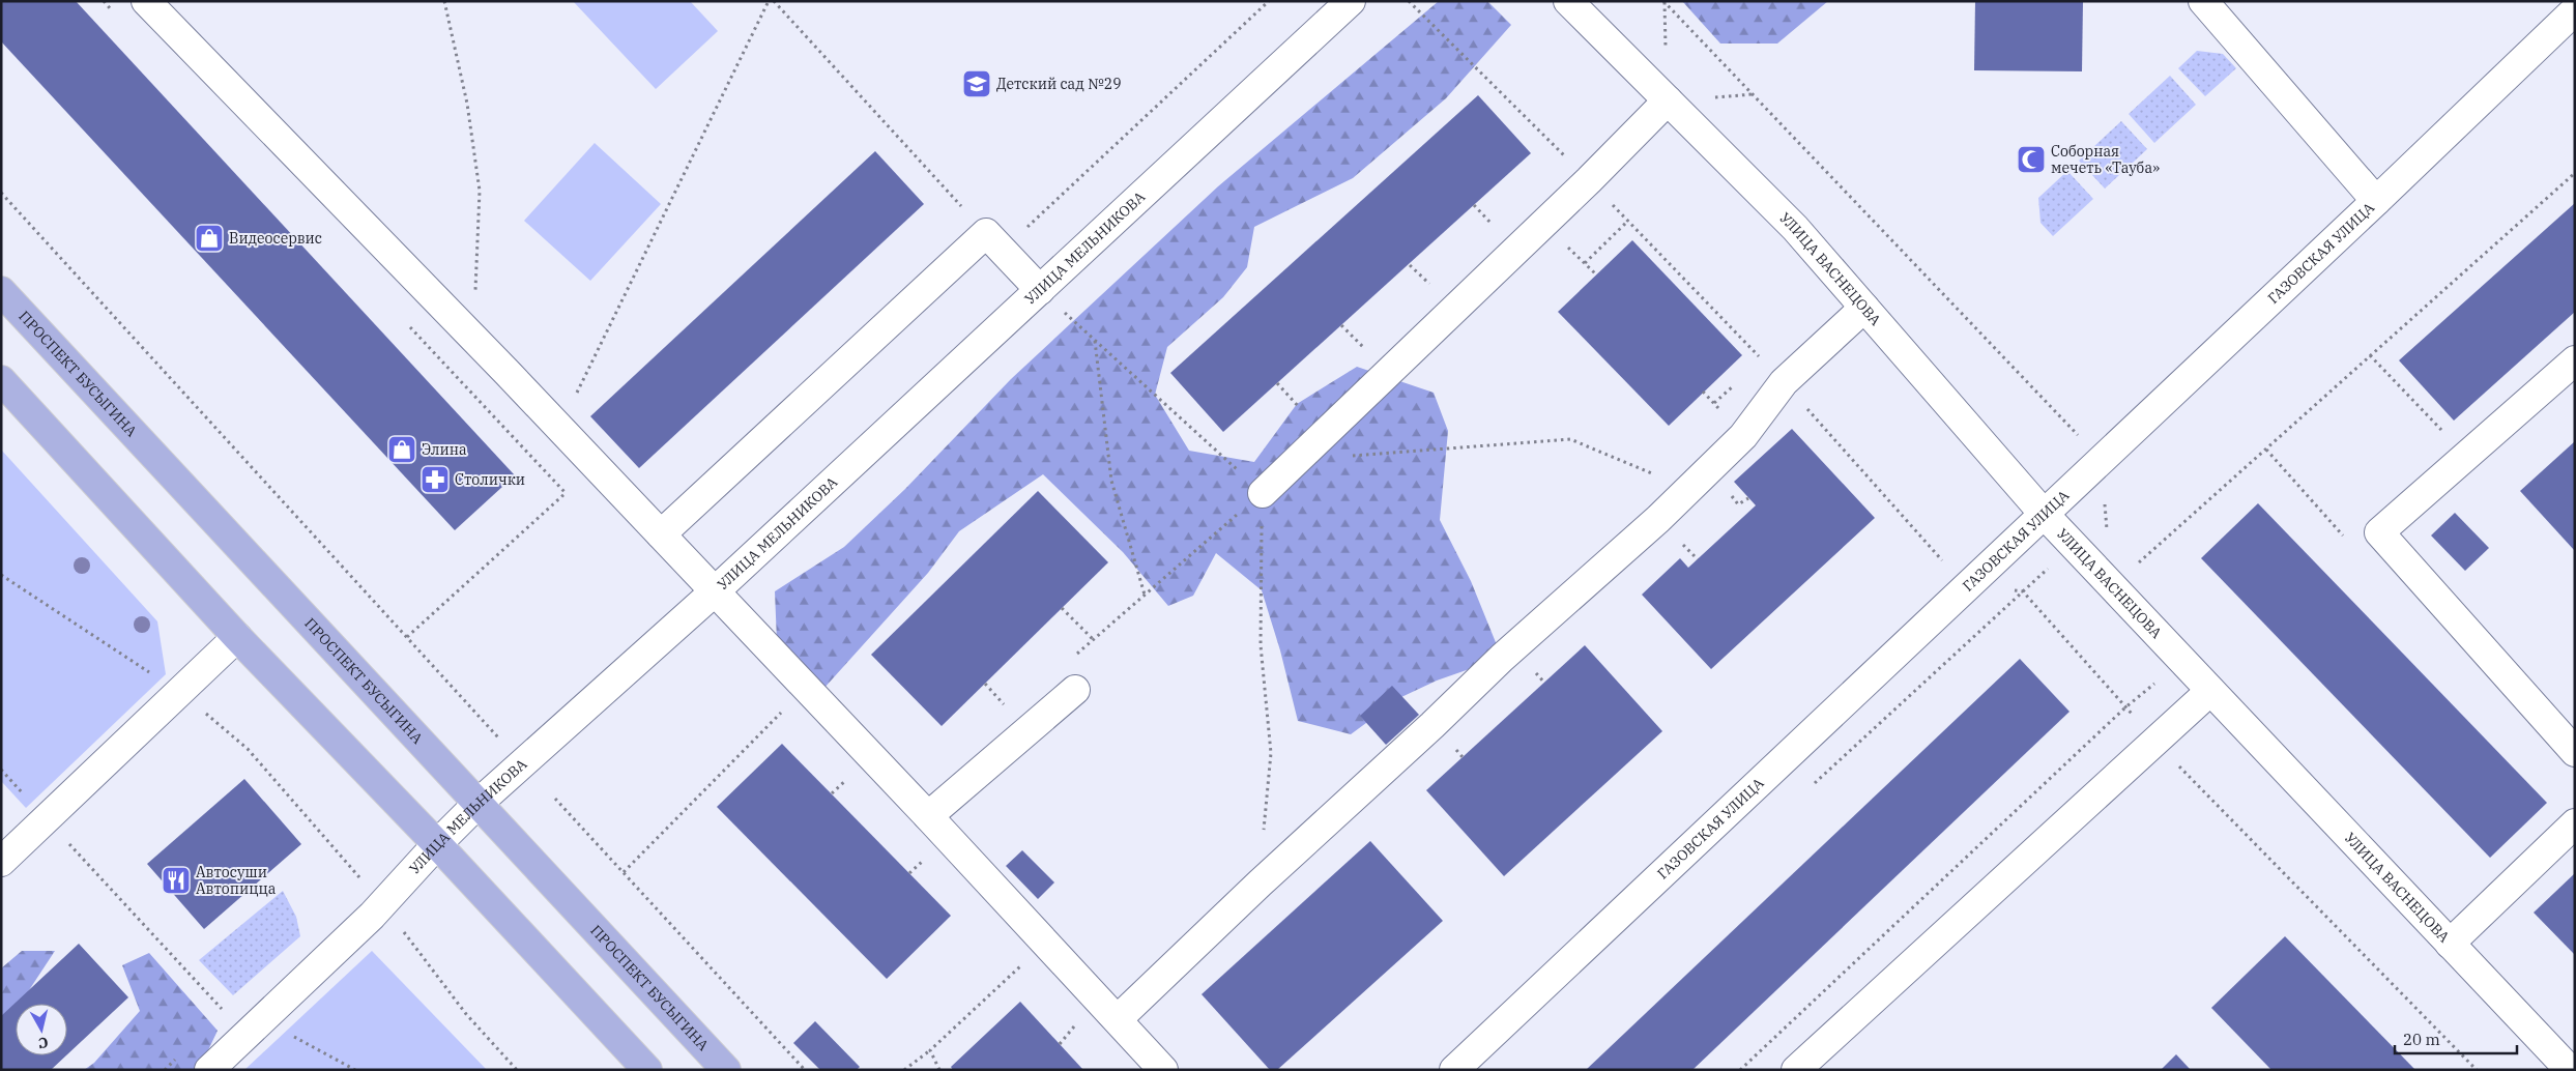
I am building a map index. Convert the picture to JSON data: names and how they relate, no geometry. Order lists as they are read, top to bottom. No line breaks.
{"streets":{"main road":["ПРОСПЕКТ БУСЫГИНА"],"street":["УЛИЦА МЕЛЬНИКОВА","ГАЗОВСКАЯ УЛИЦА","УЛИЦА ВАСНЕЦОВА"]},"crossings":[["УЛИЦА МЕЛЬНИКОВА","ПРОСПЕКТ БУСЫГИНА"],["ГАЗОВСКАЯ УЛИЦА","УЛИЦА ВАСНЕЦОВА"]],"places":{"school or university":["Детский сад №29"],"mosque":["Соборная мечеть «Тауба»"],"shop":["Видеосервис","Элина"],"pharmacy":["Столички"],"restaurant":["Автосуши Автопицца"]},"scale_bar":"20 m","north":"bottom"}
